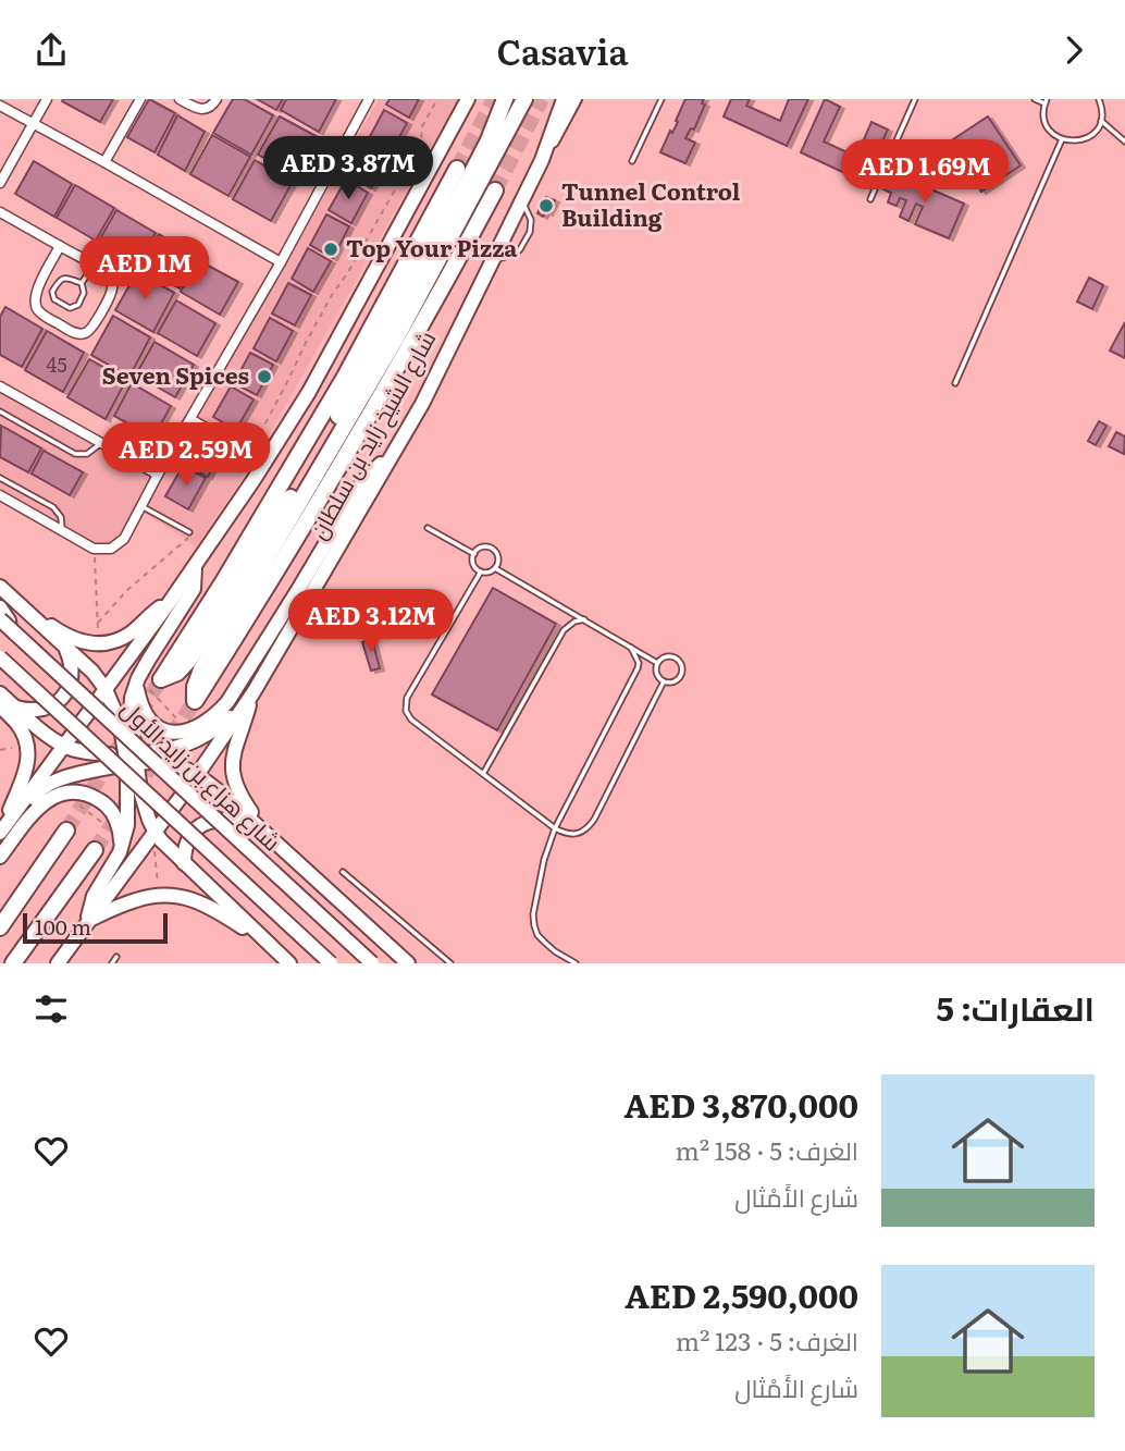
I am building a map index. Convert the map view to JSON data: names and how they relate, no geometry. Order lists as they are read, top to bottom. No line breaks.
{"streets":{"highway":["شارع الشيخ زايد بن سلطان"],"main road":["شارع هزاع بن زايد الأول"]},"places":["Tunnel Control Building","Top Your Pizza","Seven Spices"],"house_numbers":["45"],"scale_bar":"100 m","page":{"header":"Casavia","price":["AED 3.87M","AED 1.69M","AED 1M","AED 2.59M","AED 3.12M"],"scale":"100 m","heading":"العقارات: 5","list":[{"name":"AED 3,870,000","note":"الغرف: 5 · 158 m² · شارع الأَمْثال"},{"name":"AED 2,590,000","note":"الغرف: 5 · 123 m² · شارع الأَمْثال"}]}}
